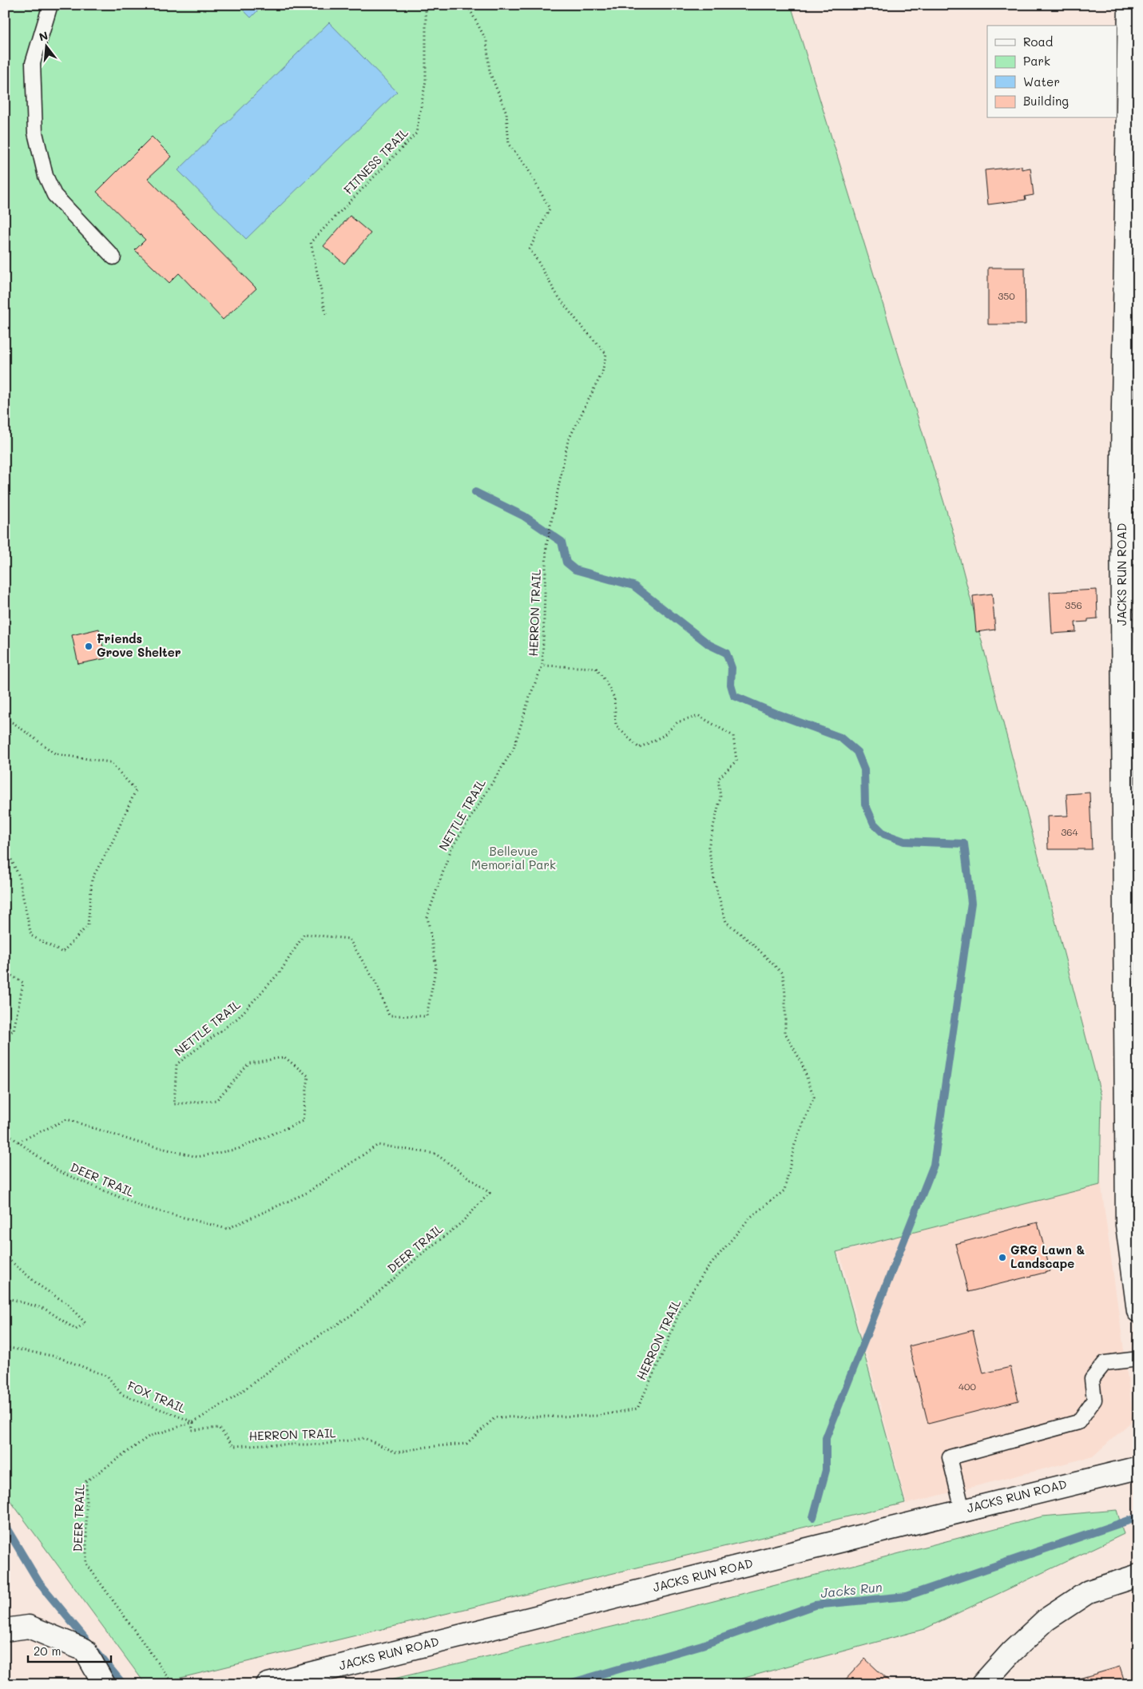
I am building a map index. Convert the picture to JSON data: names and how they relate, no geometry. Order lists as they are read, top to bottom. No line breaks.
{"streets":{"street":["JACKS RUN ROAD"],"path":["FITNESS TRAIL","HERRON TRAIL","NETTLE TRAIL","DEER TRAIL","FOX TRAIL"]},"crossings":[["HERRON TRAIL","NETTLE TRAIL"],["HERRON TRAIL","DEER TRAIL"],["HERRON TRAIL","FOX TRAIL"],["NETTLE TRAIL","DEER TRAIL"],["DEER TRAIL","FOX TRAIL"]],"water":["Jacks Run"],"parks":["Bellevue Memorial Park"],"places":["Friends Grove Shelter","GRG Lawn & Landscape"],"house_numbers":["350","356","364","400"],"legend":["Road","Park","Water","Building"],"scale_bar":"20 m","north":"top"}
